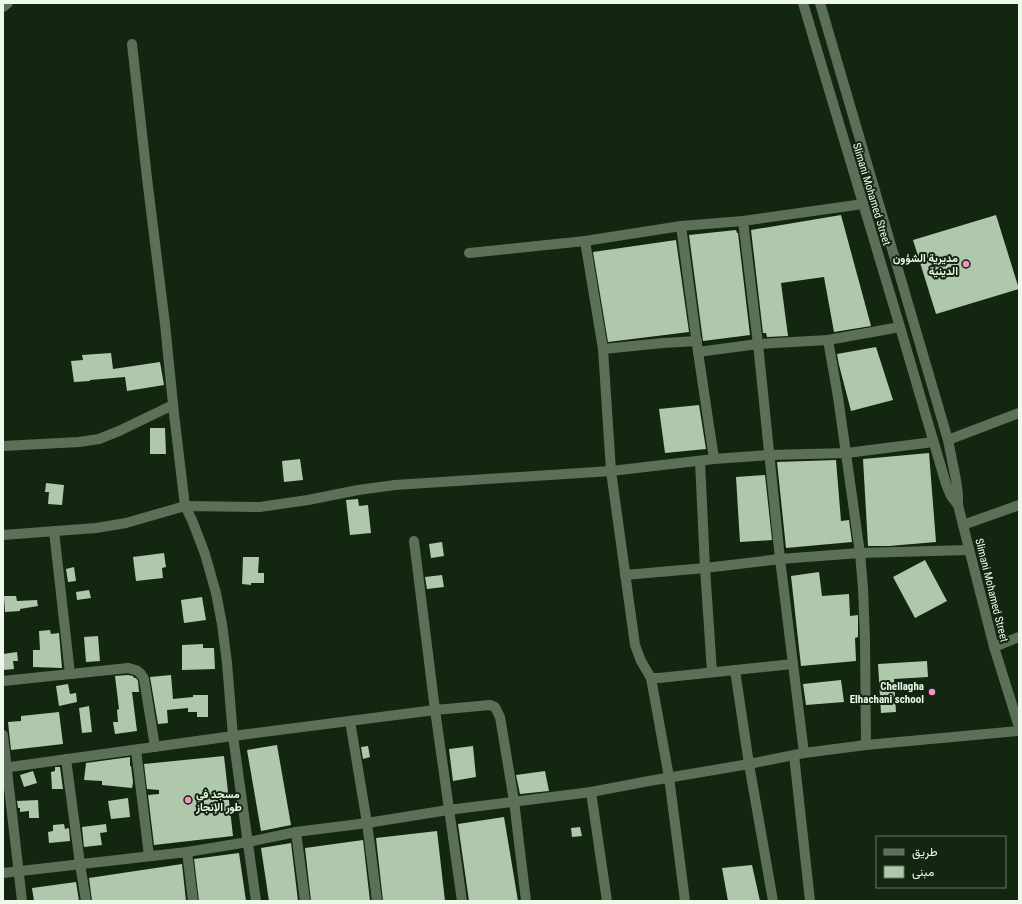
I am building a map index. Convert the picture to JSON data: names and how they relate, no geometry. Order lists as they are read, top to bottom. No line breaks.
{"streets":{"street":["Slimani Mohamed Street"]},"places":["مديرية الشؤون الدينية","Chellagha Elhachani school","مسجد في طور الإنجاز"],"legend":["طريق","مبنى"]}
